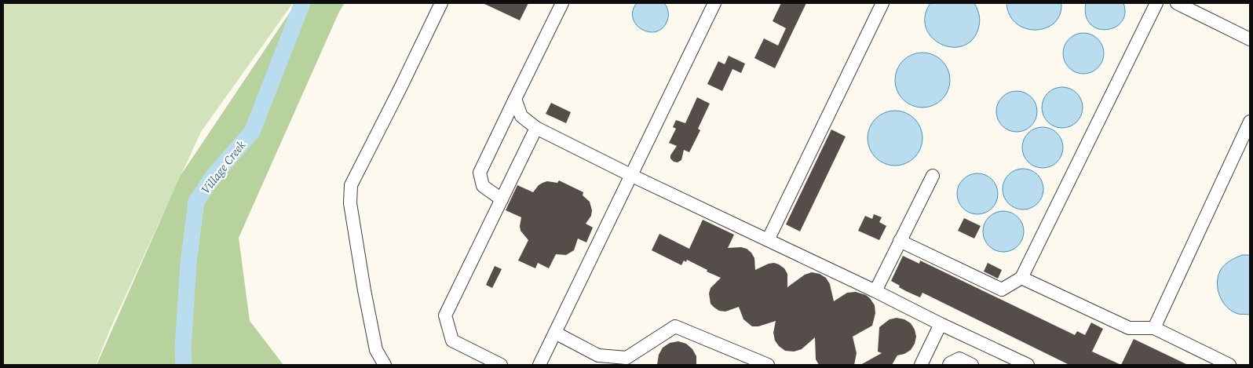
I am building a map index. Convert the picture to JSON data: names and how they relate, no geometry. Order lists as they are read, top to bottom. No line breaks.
{"water":["Village Creek"]}
